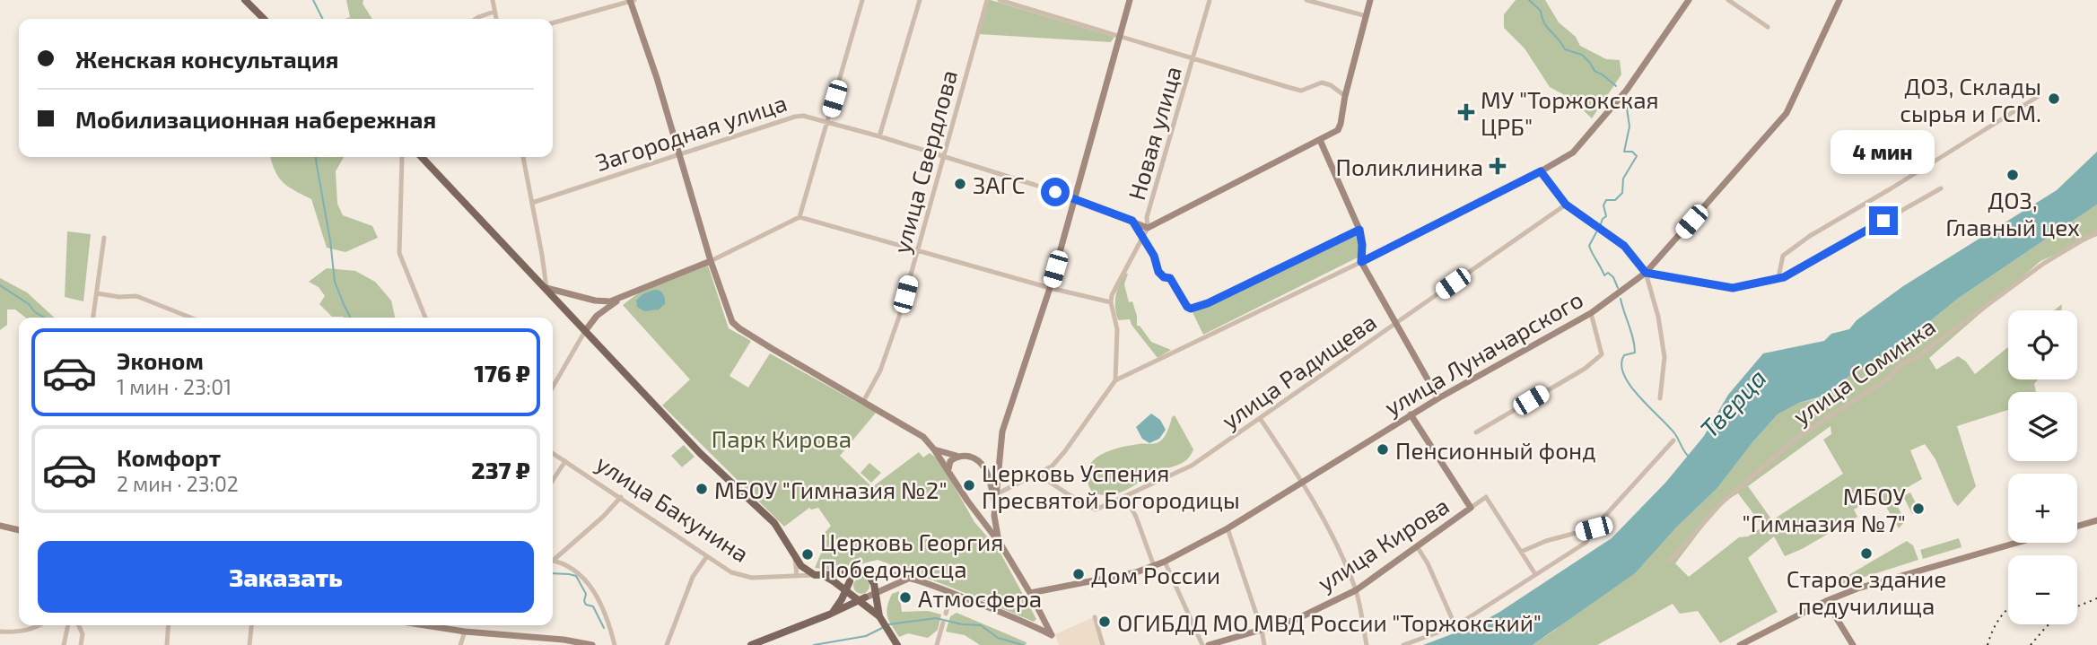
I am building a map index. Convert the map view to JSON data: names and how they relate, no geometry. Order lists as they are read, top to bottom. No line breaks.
{"streets":{"street":["Загородная улица","Новая улица","улица Свердлова","улица Луначарского","улица Радищева","улица Соминка","улица Бакунина","улица Кирова"]},"crossings":[["Загородная улица","Новая улица"],["Загородная улица","улица Свердлова"]],"water":["Тверца"],"parks":["Парк Кирова"],"places":{"other":["ДОЗ, Склады сырья и ГСМ.","ДОЗ, Главный цех","ЗАГС","Пенсионный фонд","Церковь Успения Пресвятой Богородицы","МБОУ \"Гимназия №2\"","МБОУ \"Гимназия №7\"","Старое здание педучилища","Церковь Георгия Победоносца","Дом России","Атмосфера","ОГИБДД МО МВД России \"Торжокский\""],"health":["МУ \"Торжокская ЦРБ\"","Поликлиника"]},"page":{"banner":["Женская консультация","Мобилизационная набережная"],"bubble":"4 мин","map_buttons":["+","−"],"list":[{"name":"Эконом","note":"1 мин · 23:01","value":"176 ₽"},{"name":"Комфорт","note":"2 мин · 23:02","value":"237 ₽"}],"buttons":"Заказать"}}
